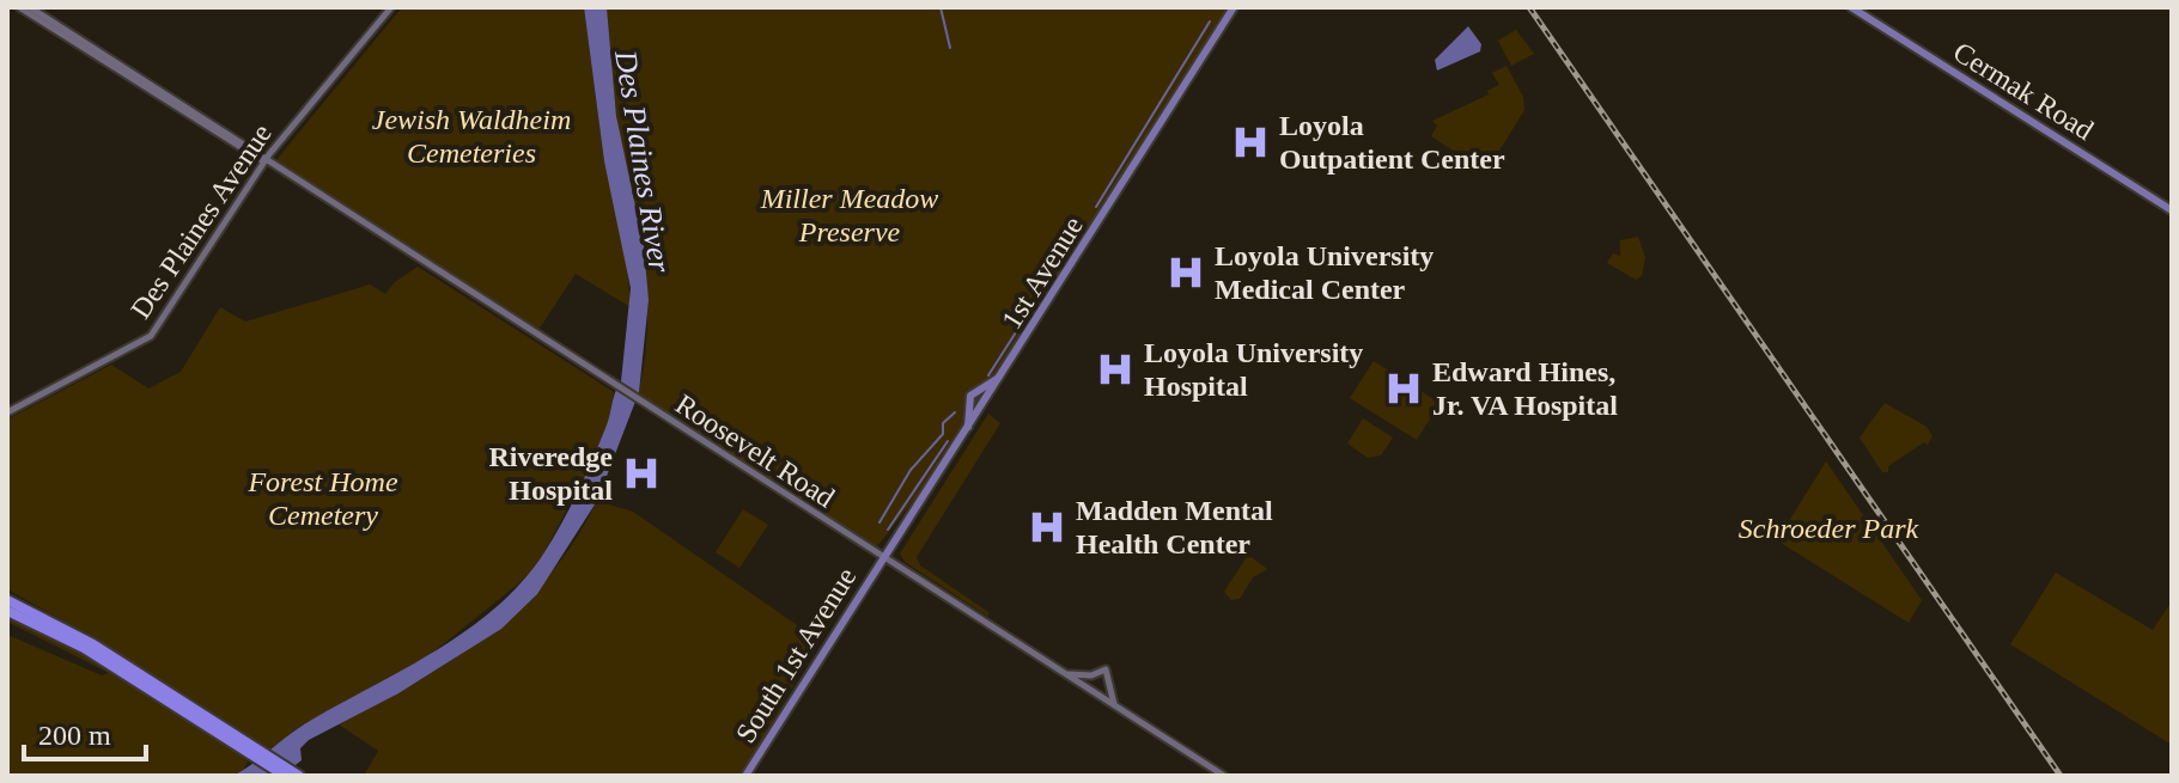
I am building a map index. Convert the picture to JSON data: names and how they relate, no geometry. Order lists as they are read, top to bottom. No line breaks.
{"streets":{"main road":["Cermak Road","Des Plaines Avenue","1st Avenue","Roosevelt Road","South 1st Avenue"]},"crossings":[["Des Plaines Avenue","Roosevelt Road"],["1st Avenue","Roosevelt Road"],["1st Avenue","South 1st Avenue"],["Roosevelt Road","South 1st Avenue"]],"water":["Des Plaines River"],"parks":["Jewish Waldheim Cemeteries","Miller Meadow Preserve","Forest Home Cemetery","Schroeder Park"],"places":{"hospital":["Loyola Outpatient Center","Loyola University Medical Center","Loyola University Hospital","Edward Hines, Jr. VA Hospital","Riveredge Hospital","Madden Mental Health Center"]},"scale_bar":"200 m"}
